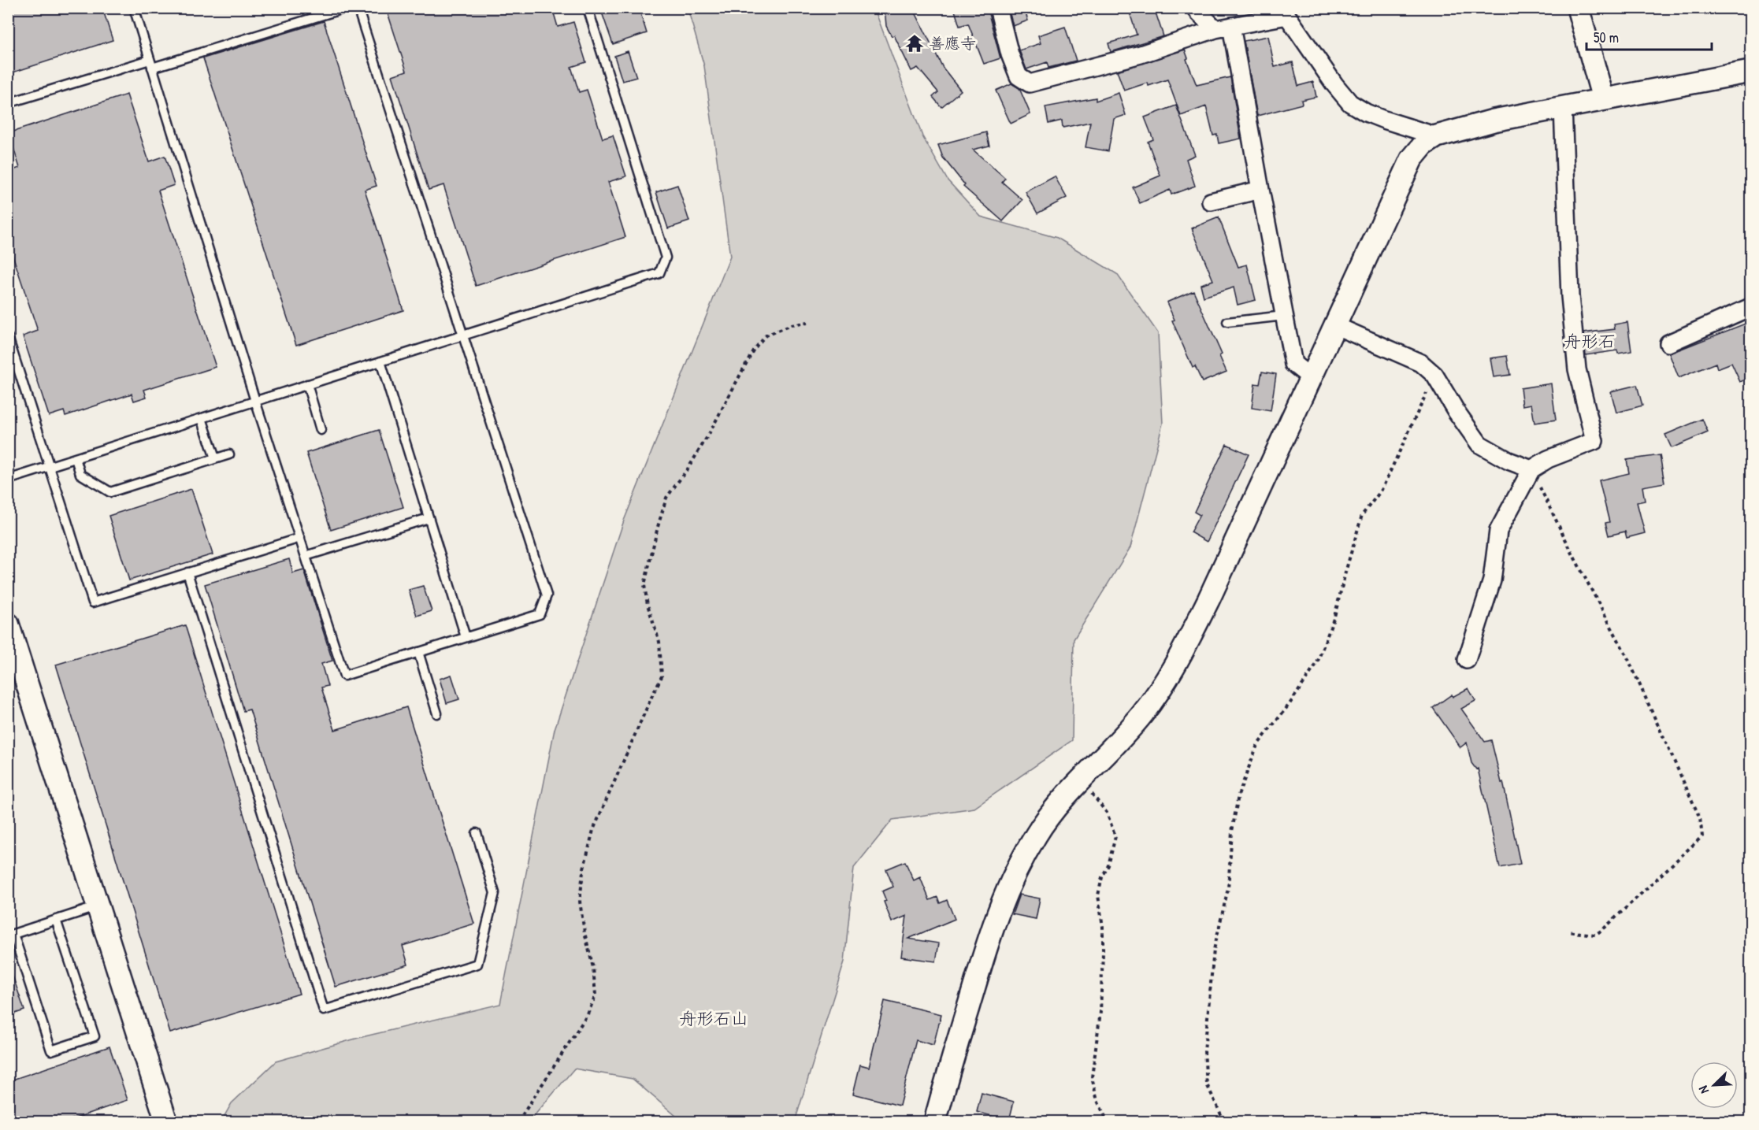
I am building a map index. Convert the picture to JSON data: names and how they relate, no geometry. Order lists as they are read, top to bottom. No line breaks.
{"districts":["舟形石","舟形石山"],"places":{"temple":["善應寺"]},"scale_bar":"50 m","north":"bottom left"}
